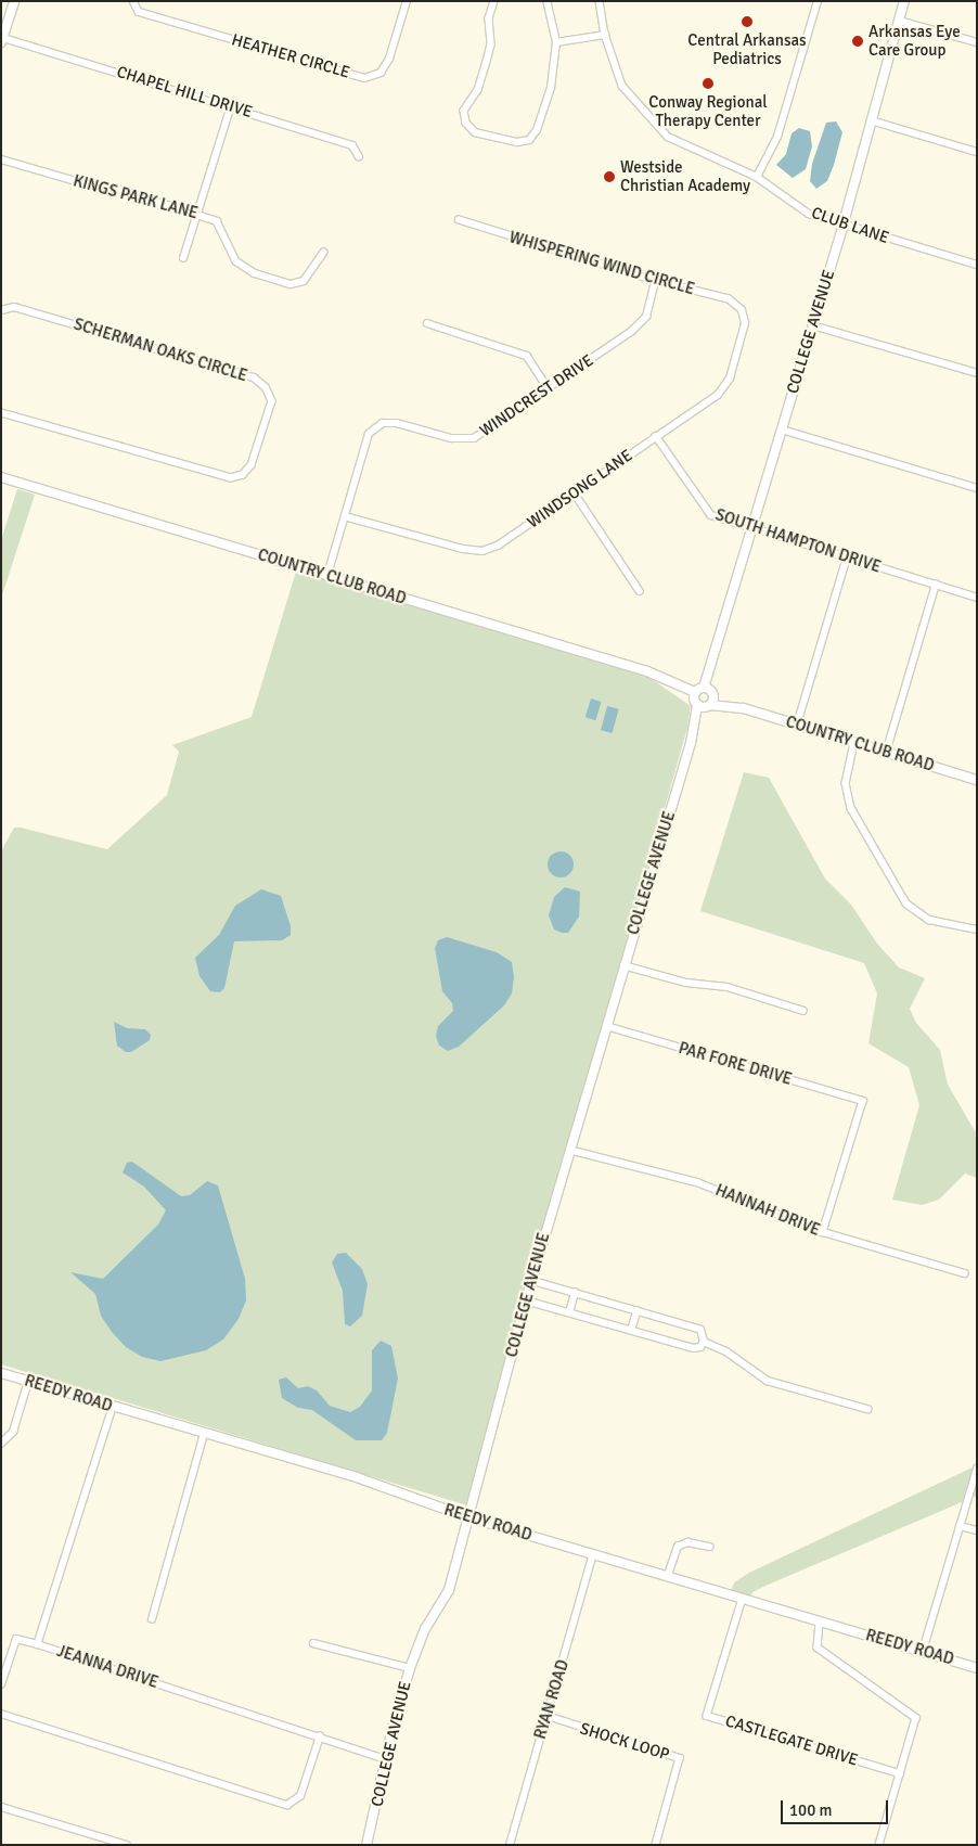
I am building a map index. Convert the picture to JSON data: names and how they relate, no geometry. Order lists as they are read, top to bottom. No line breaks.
{"streets":{"street":["HEATHER CIRCLE","CHAPEL HILL DRIVE","KINGS PARK LANE","CLUB LANE","WHISPERING WIND CIRCLE","COLLEGE AVENUE","SCHERMAN OAKS CIRCLE","WINDCREST DRIVE","WINDSONG LANE","SOUTH HAMPTON DRIVE","COUNTRY CLUB ROAD","PAR FORE DRIVE","HANNAH DRIVE","REEDY ROAD","JEANNA DRIVE","RYAN ROAD","CASTLEGATE DRIVE","SHOCK LOOP"]},"crossings":[["CLUB LANE","COLLEGE AVENUE"],["WHISPERING WIND CIRCLE","WINDCREST DRIVE"],["WHISPERING WIND CIRCLE","WINDSONG LANE"],["COLLEGE AVENUE","SOUTH HAMPTON DRIVE"],["COLLEGE AVENUE","COUNTRY CLUB ROAD"],["COLLEGE AVENUE","PAR FORE DRIVE"],["COLLEGE AVENUE","HANNAH DRIVE"],["COLLEGE AVENUE","REEDY ROAD"],["COLLEGE AVENUE","JEANNA DRIVE"],["WINDCREST DRIVE","WINDSONG LANE"],["WINDCREST DRIVE","COUNTRY CLUB ROAD"],["WINDSONG LANE","SOUTH HAMPTON DRIVE"],["PAR FORE DRIVE","HANNAH DRIVE"],["REEDY ROAD","JEANNA DRIVE"],["REEDY ROAD","RYAN ROAD"],["REEDY ROAD","CASTLEGATE DRIVE"],["RYAN ROAD","SHOCK LOOP"]],"places":["Central Arkansas Pediatrics","Arkansas Eye Care Group","Conway Regional Therapy Center","Westside Christian Academy"],"scale_bar":"100 m"}
